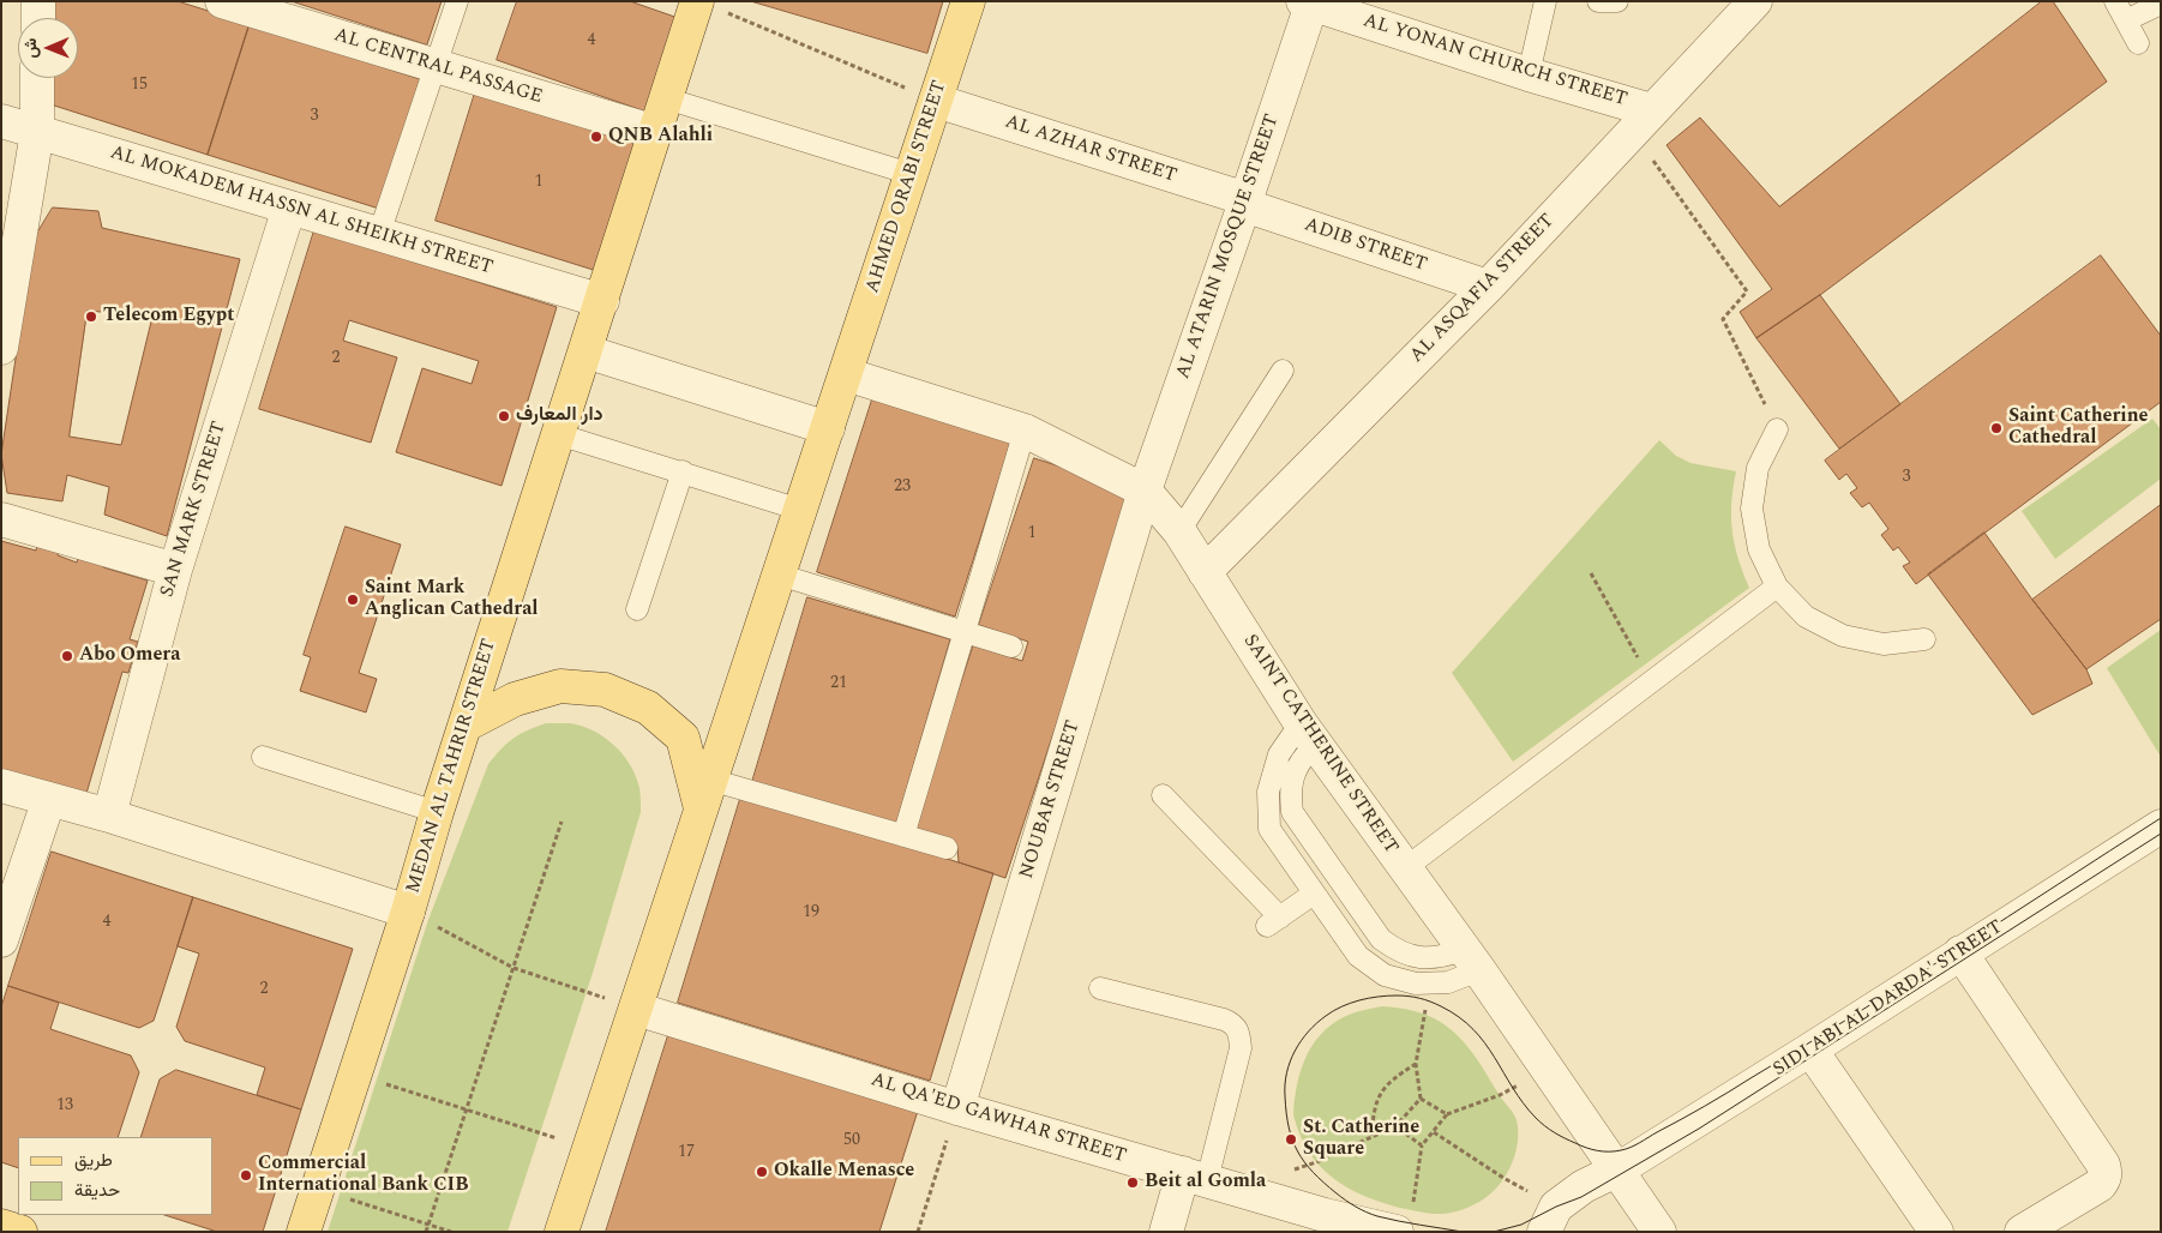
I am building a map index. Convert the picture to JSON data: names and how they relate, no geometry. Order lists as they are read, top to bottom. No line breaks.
{"streets":{"main road":["AHMED ORABI STREET","MEDAN AL TAHRIR STREET"],"street":["AL YONAN CHURCH STREET","AL CENTRAL PASSAGE","AL AZHAR STREET","AL MOKADEM HASSN AL SHEIKH STREET","ADIB STREET","AL ATARIN MOSQUE STREET","AL ASQAFIA STREET","SAN MARK STREET","SAINT CATHERINE STREET","NOUBAR STREET","SIDI ABI AL DARDA' STREET","AL QA'ED GAWHAR STREET"]},"crossings":[["AL YONAN CHURCH STREET","AL ATARIN MOSQUE STREET"],["AL YONAN CHURCH STREET","AL ASQAFIA STREET"],["AL CENTRAL PASSAGE","MEDAN AL TAHRIR STREET"],["AL AZHAR STREET","AHMED ORABI STREET"],["AL AZHAR STREET","ADIB STREET"],["AL AZHAR STREET","AL ATARIN MOSQUE STREET"],["AHMED ORABI STREET","SAINT CATHERINE STREET"],["AL MOKADEM HASSN AL SHEIKH STREET","SAN MARK STREET"],["AL MOKADEM HASSN AL SHEIKH STREET","MEDAN AL TAHRIR STREET"],["ADIB STREET","AL ATARIN MOSQUE STREET"],["ADIB STREET","AL ASQAFIA STREET"],["AL ATARIN MOSQUE STREET","SAINT CATHERINE STREET"],["AL ATARIN MOSQUE STREET","NOUBAR STREET"],["AL ASQAFIA STREET","SAINT CATHERINE STREET"],["SAINT CATHERINE STREET","NOUBAR STREET"],["SAINT CATHERINE STREET","SIDI ABI AL DARDA' STREET"],["NOUBAR STREET","AL QA'ED GAWHAR STREET"]],"places":["QNB Alahli","Telecom Egypt","دار المعارف","Saint Catherine Cathedral","Saint Mark Anglican Cathedral","Abo Omera","St. Catherine Square","Okalle Menasce","Commercial International Bank CIB","Beit al Gomla"],"house_numbers":["4","15","3","1","2","3","23","1","21","19","4","2","13","50","17"],"legend":["طريق","حديقة"],"north":"left"}
